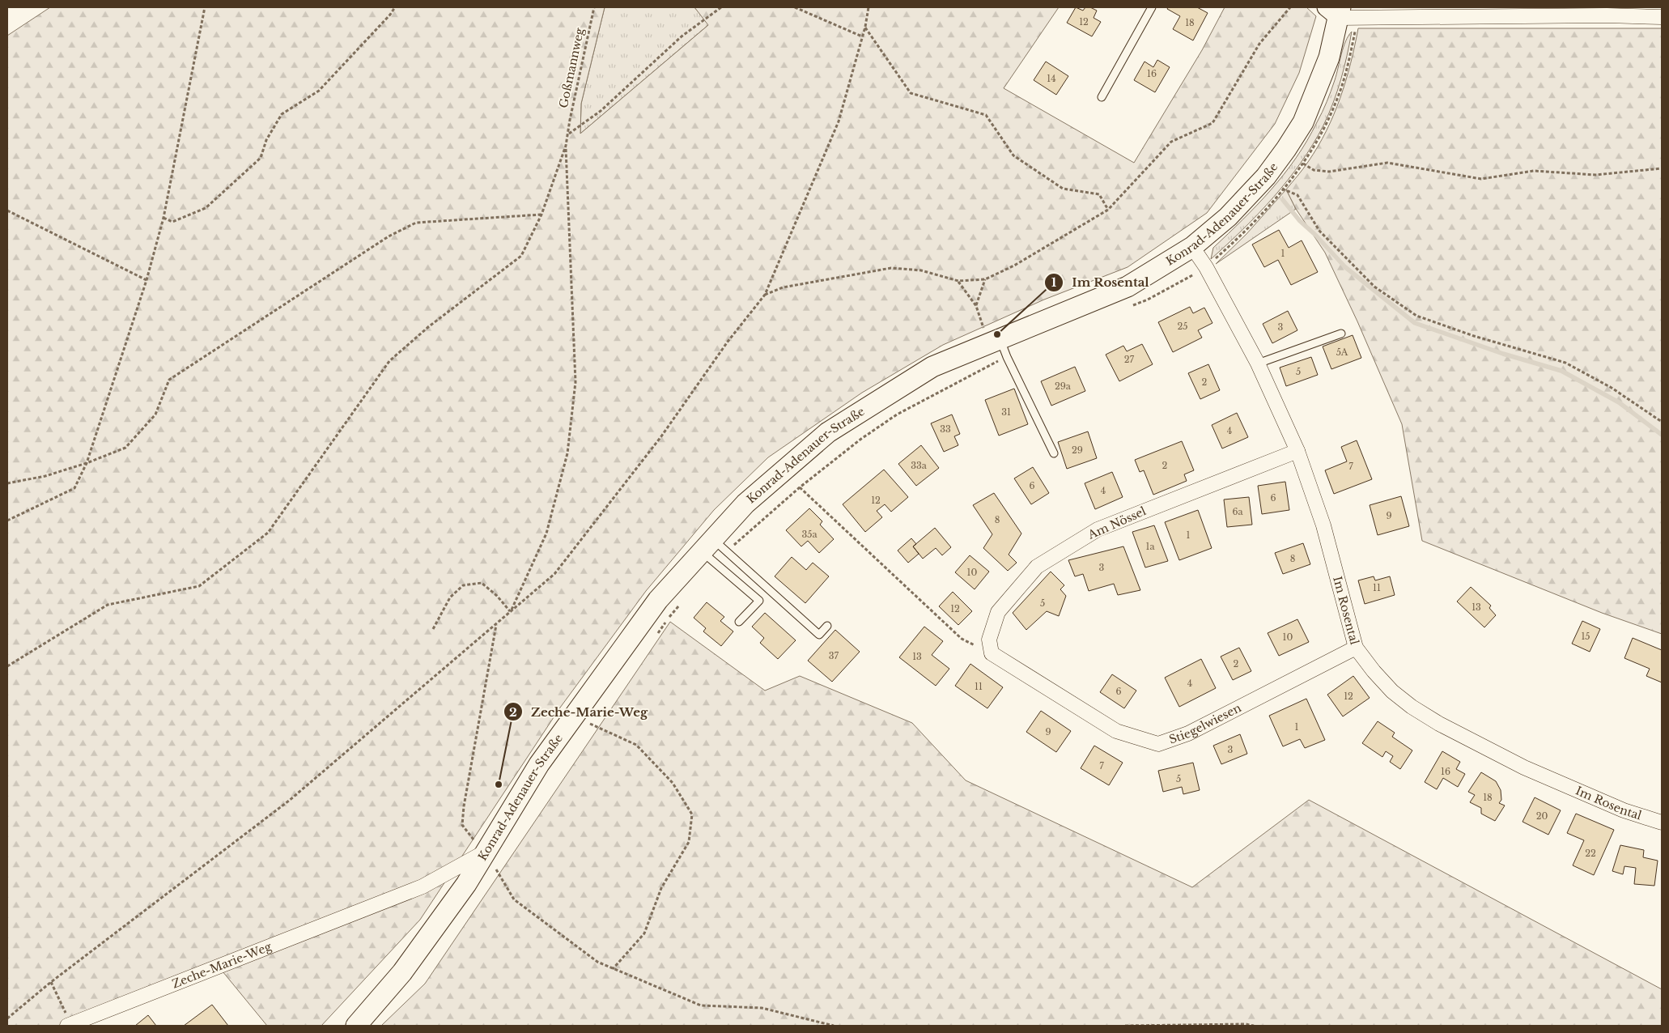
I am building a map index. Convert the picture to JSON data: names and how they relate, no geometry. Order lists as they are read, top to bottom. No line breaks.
{"streets":{"main road":["Konrad-Adenauer-Straße"],"street":["Am Nössel","Im Rosental","Stiegelwiesen","Zeche-Marie-Weg"],"path":["Goßmannweg"]},"crossings":[["Konrad-Adenauer-Straße","Im Rosental"],["Konrad-Adenauer-Straße","Zeche-Marie-Weg"],["Am Nössel","Im Rosental"],["Am Nössel","Stiegelwiesen"],["Im Rosental","Stiegelwiesen"]],"places":["Im Rosental","Zeche-Marie-Weg"],"house_numbers":["12","18","16","14","1","25","3","5A","27","5","2","29a","31","33","4","29","33a","2","7","6","4","6","12","6a","9","8","35a","1","1a","8","3","10","11","5","13","12","15","10","37","13","2","4","11","6","12","1","9","3","7","16","5","18","20","22"]}
